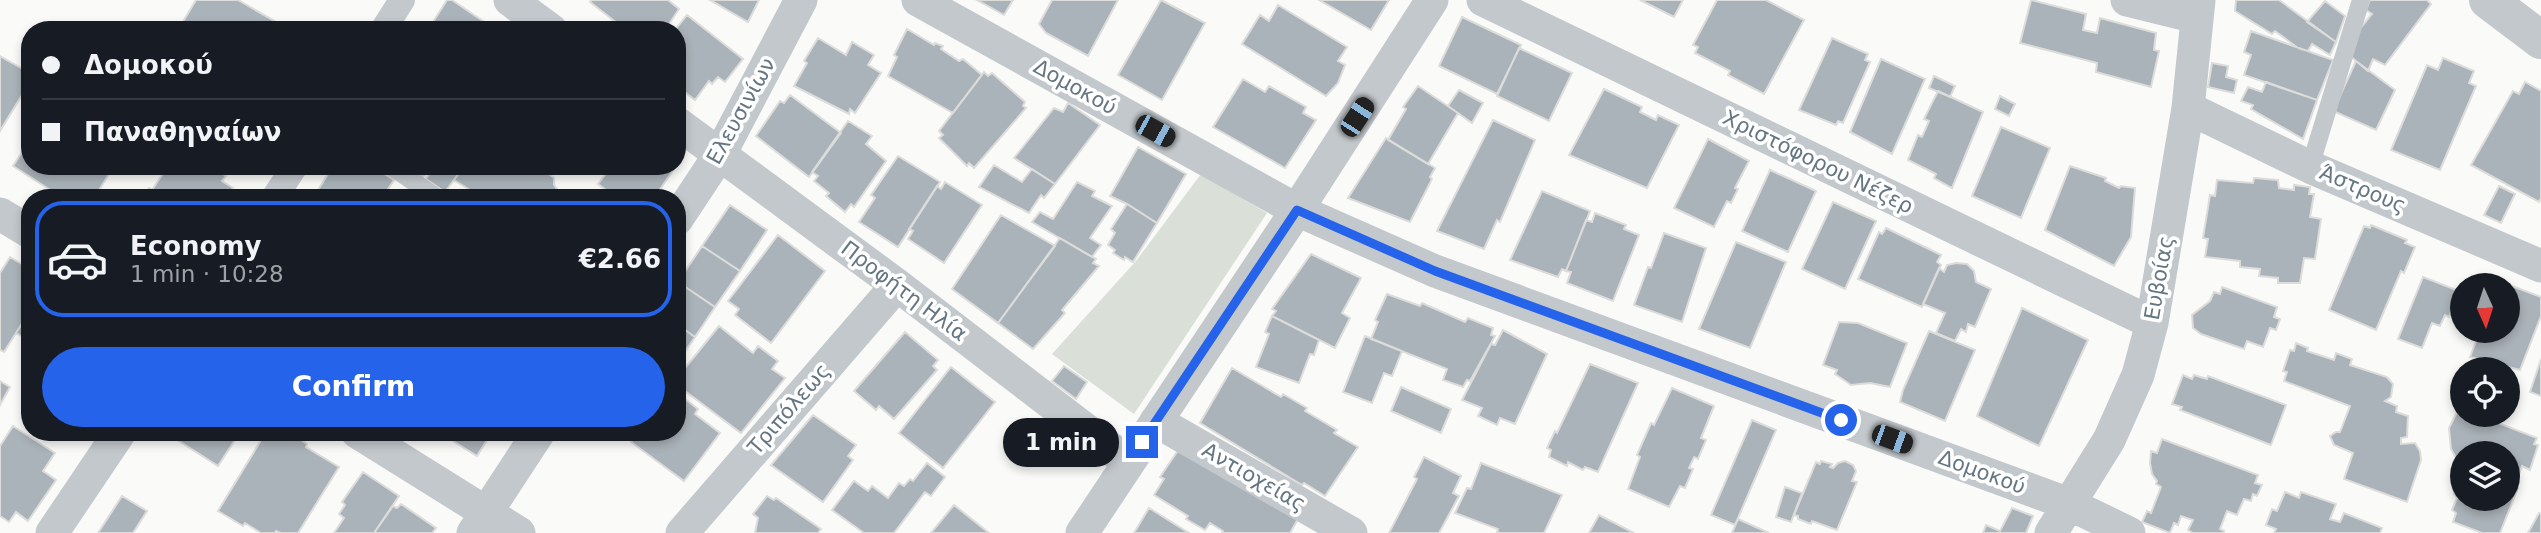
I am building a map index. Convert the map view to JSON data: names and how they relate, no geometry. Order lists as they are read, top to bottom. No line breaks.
{"streets":{"street":["Δομοκού","Ελευσινίων","Χριστόφορου Νέζερ","Άστρους","Ευβοίας","Προφήτη Ηλία","Τριπόλεως","Αντιοχείας"]},"crossings":[["Δομοκού","Ευβοίας"],["Ελευσινίων","Προφήτη Ηλία"],["Χριστόφορου Νέζερ","Ευβοίας"],["Άστρους","Ευβοίας"],["Προφήτη Ηλία","Τριπόλεως"]],"north":"bottom","page":{"banner":["Δομοκού","Παναθηναίων"],"list":[{"name":"Economy","note":"1 min · 10:28","value":"€2.66"}],"buttons":"Confirm","bubble":"1 min"}}
